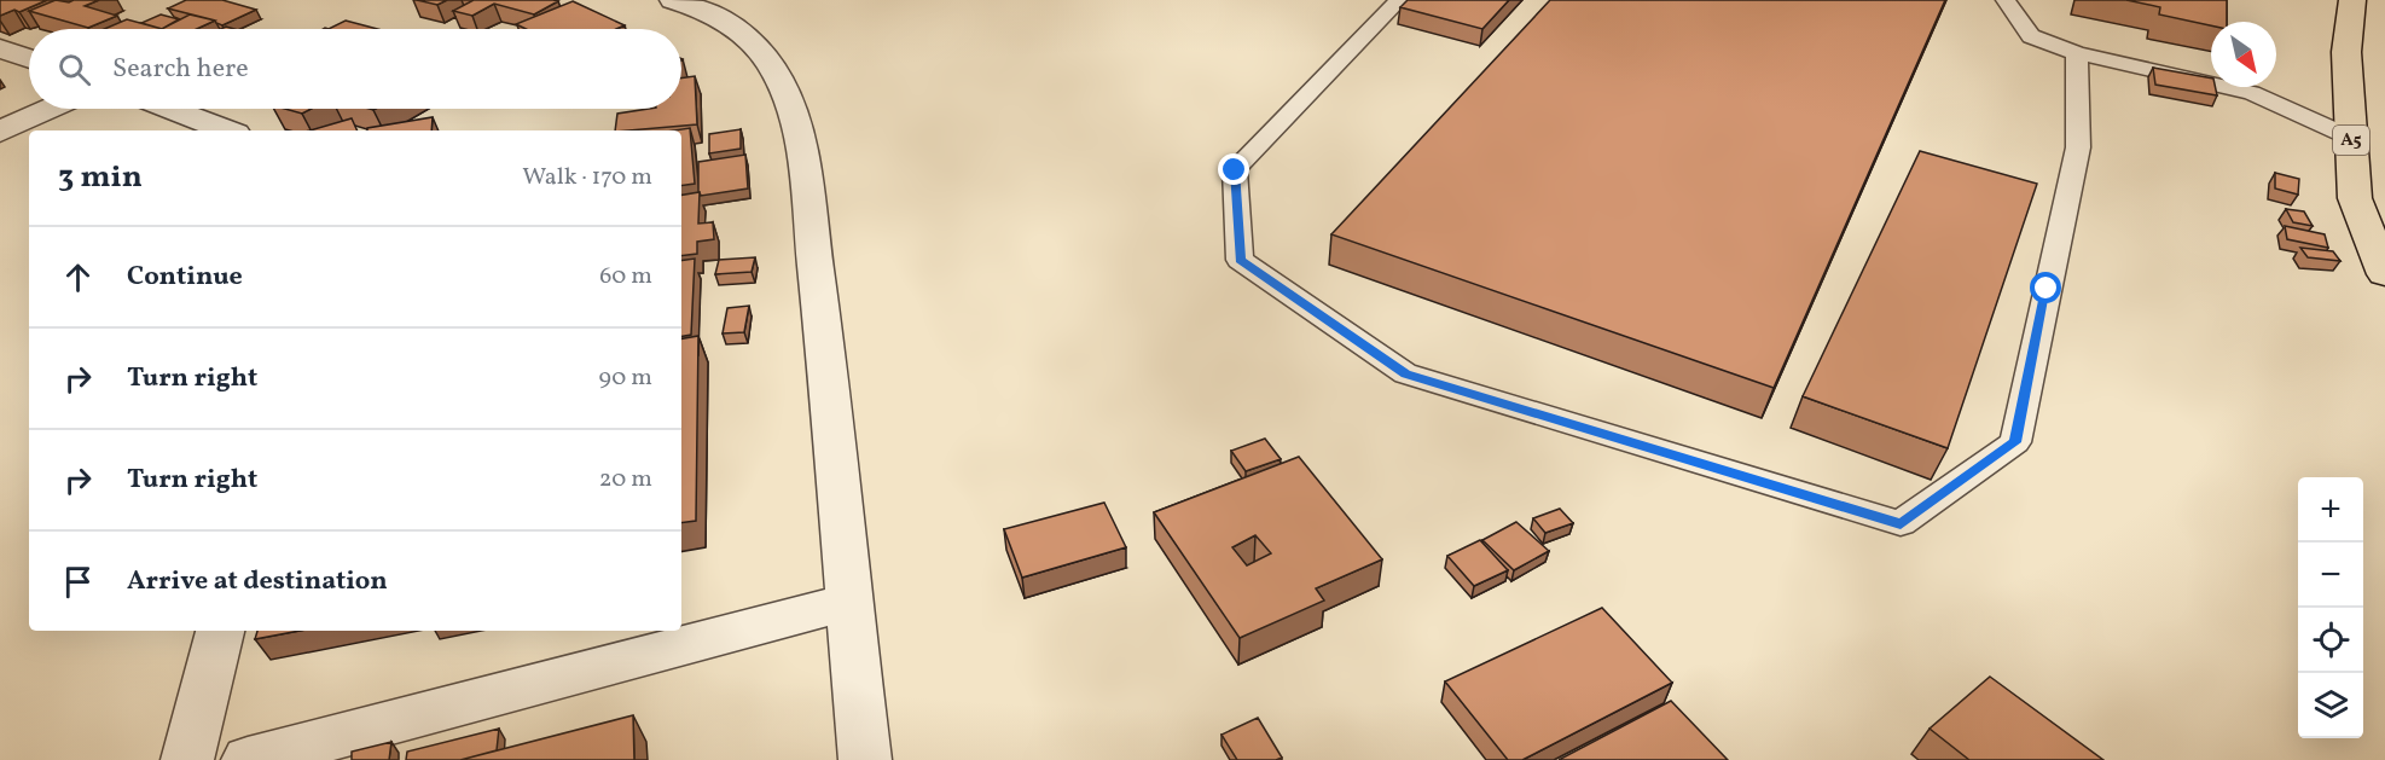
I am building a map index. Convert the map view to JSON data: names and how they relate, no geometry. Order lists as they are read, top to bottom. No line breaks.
{"streets":{"highway":["A5"]},"north":"bottom right","page":{"search":"Search here","heading":["3 min","Walk · 170 m"],"list":[["Continue","60 m"],["Turn right","90 m"],["Turn right","20 m"],"Arrive at destination"],"map_buttons":["+","−"]}}
